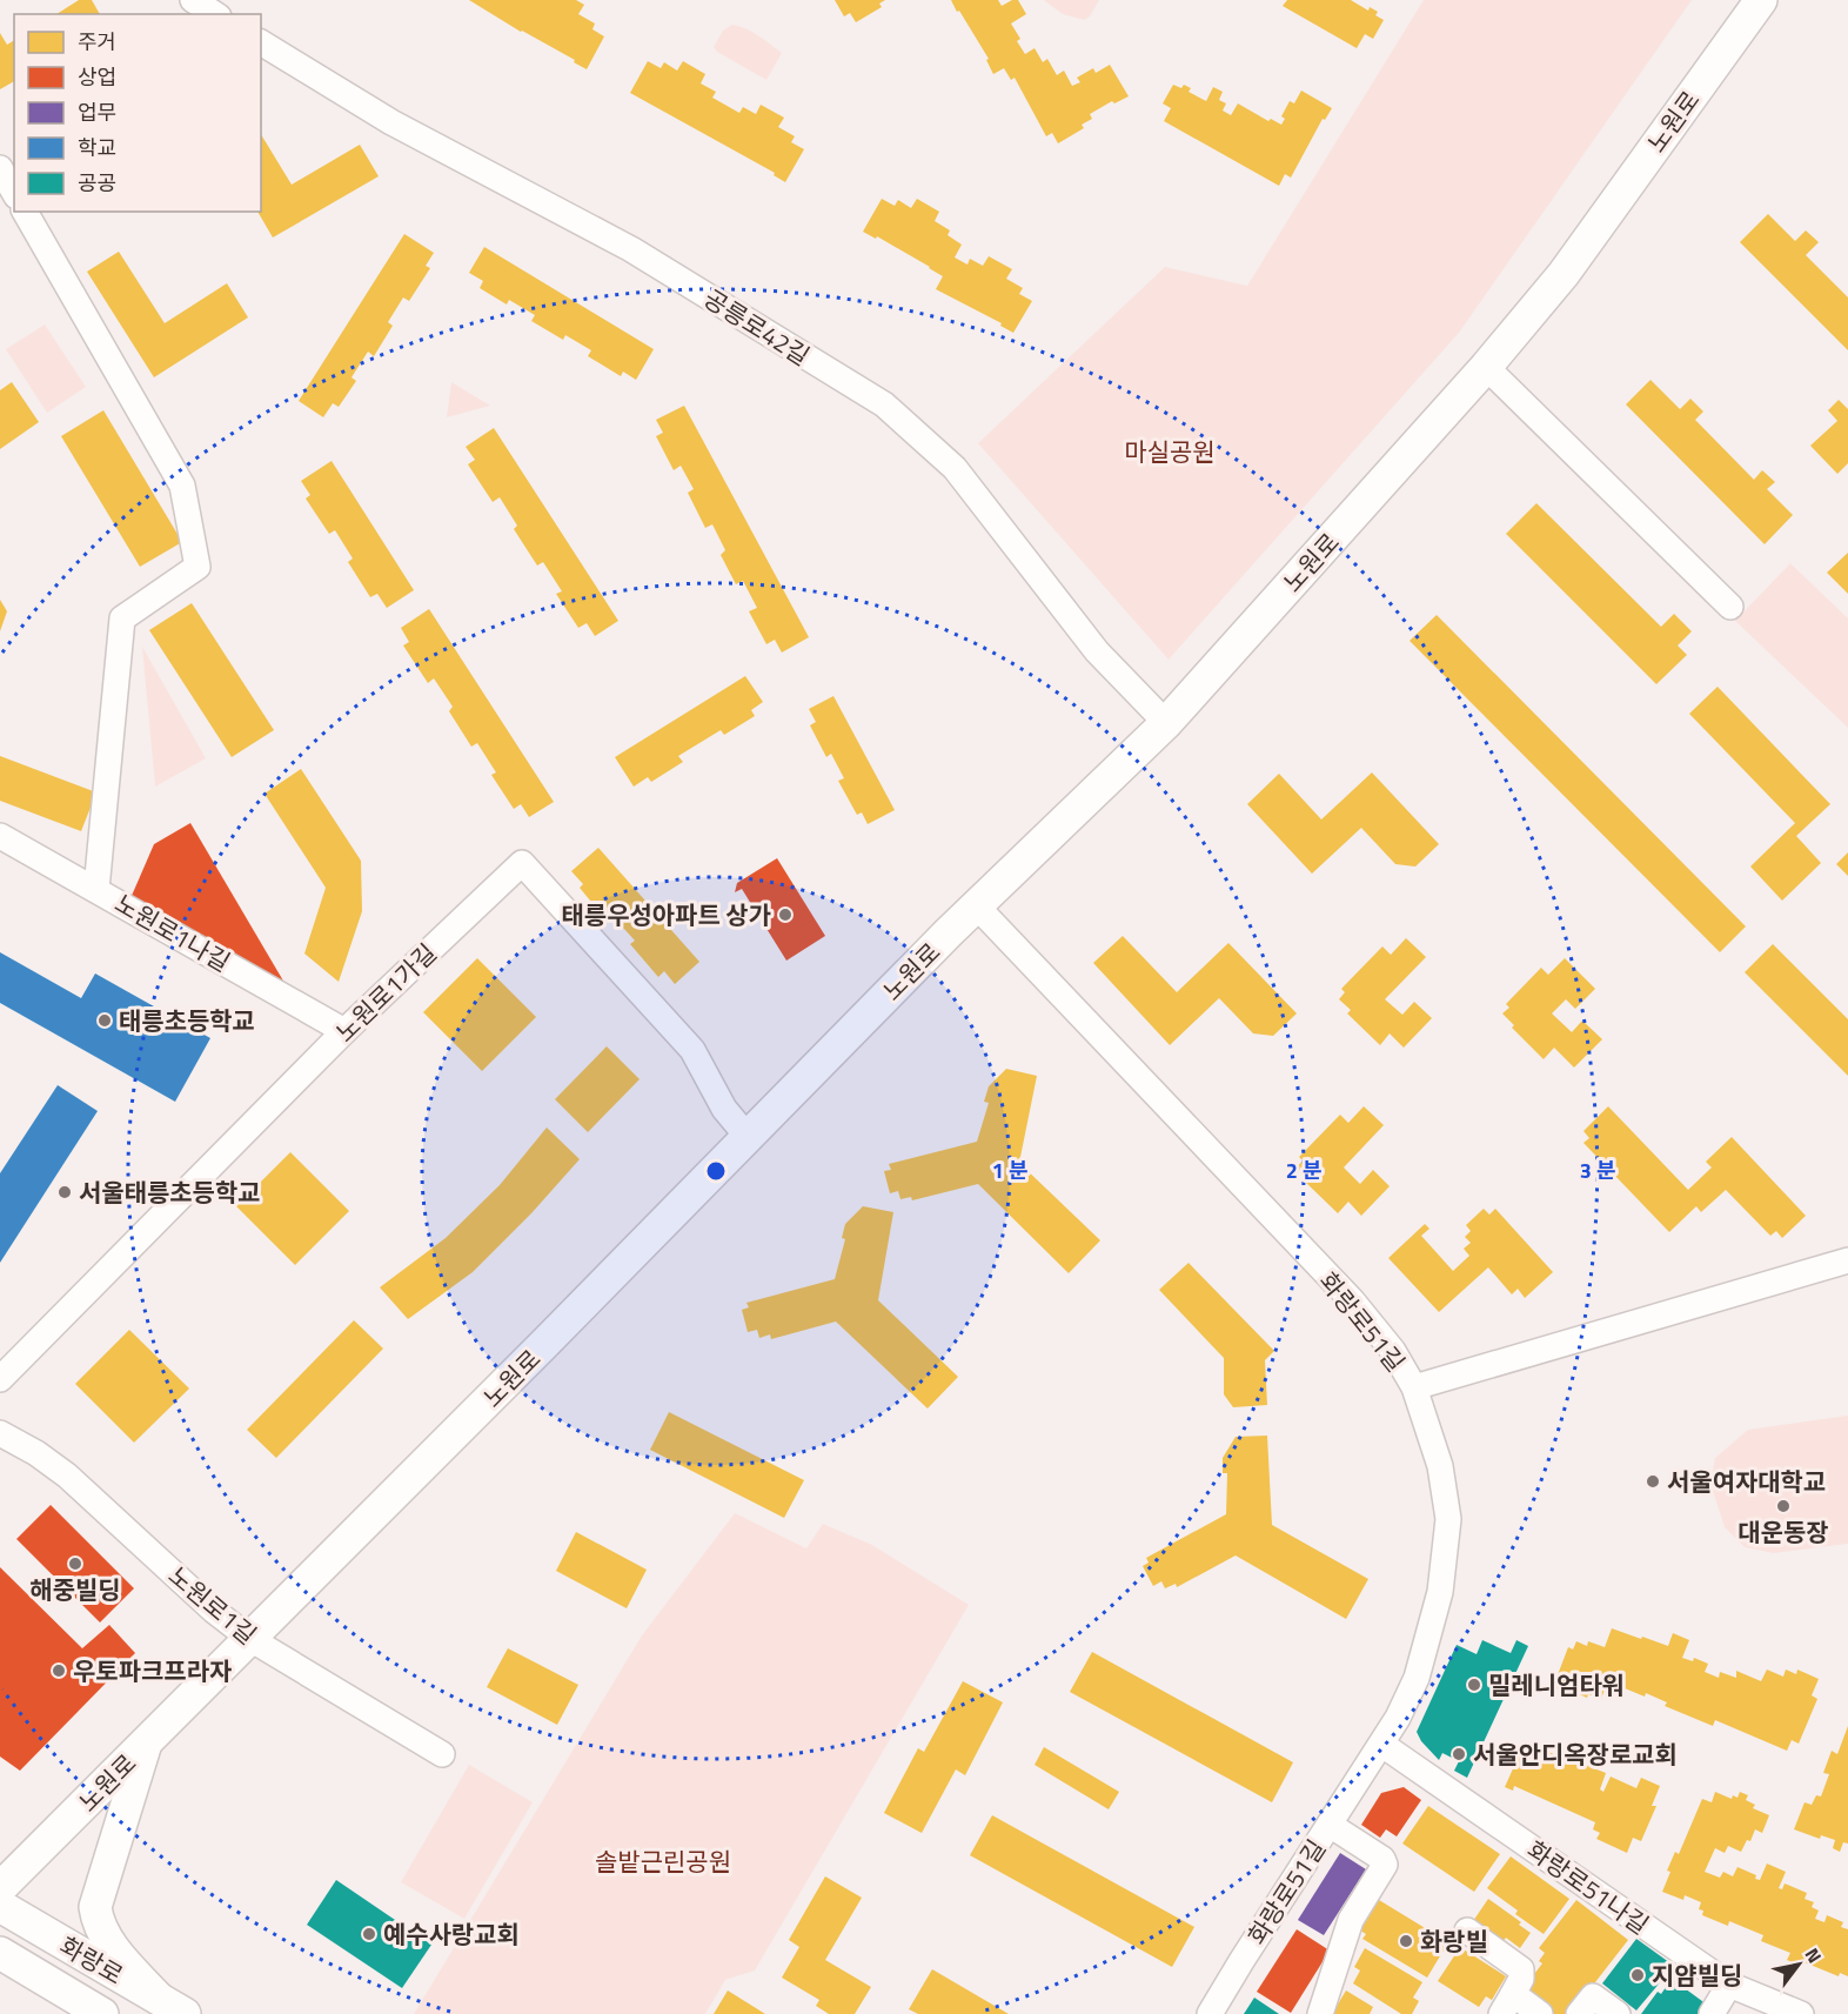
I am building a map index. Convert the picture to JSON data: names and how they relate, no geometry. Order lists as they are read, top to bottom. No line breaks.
{"streets":{"main road":["노원로","화랑로"],"street":["공릉로42길","노원로1나길","노원로1가길","화랑로51길","노원로1길","화랑로51나길"]},"crossings":[["노원로","공릉로42길"],["노원로","노원로1가길"],["노원로","화랑로51길"],["노원로","노원로1길"],["노원로1나길","노원로1가길"],["화랑로51길","화랑로51나길"]],"parks":["마실공원","솔밭근린공원"],"places":["태릉우성아파트 상가","태릉초등학교","서울태릉초등학교","서울여자대학교","대운동장","해중빌딩","우토파크프라자","밀레니엄타워","서울안디옥장로교회","예수사랑교회","화랑빌","지얌빌딩"],"legend":["주거","상업","업무","학교","공공"],"north":"top right","rings":["1 분","2 분","3 분"]}
